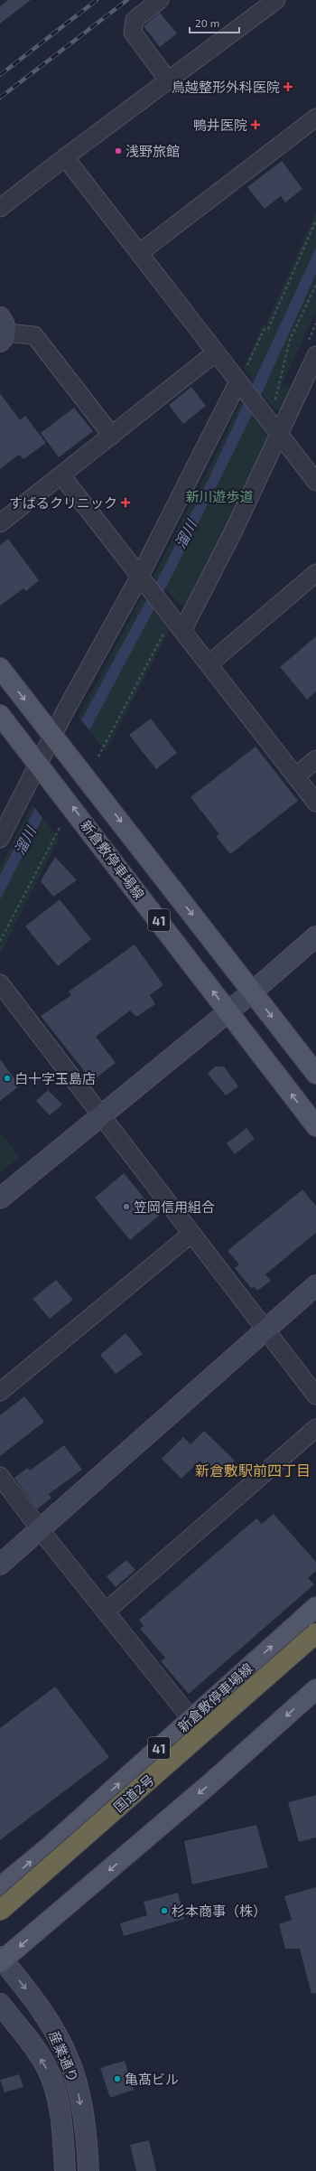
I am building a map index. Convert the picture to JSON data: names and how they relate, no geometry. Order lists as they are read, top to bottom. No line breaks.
{"streets":{"highway":["国道2号"],"main road":["新倉敷停車場線","41"],"street":["産業通り"]},"districts":["新倉敷駅前四丁目"],"water":["溜川"],"parks":["新川遊歩道"],"places":{"health":["鳥越整形外科医院","鴨井医院","すばるクリニック"],"other":["浅野旅館","白十字玉島店","笠岡信用組合","杉本商事（株）","亀髙ビル"]},"scale_bar":"20 m"}
